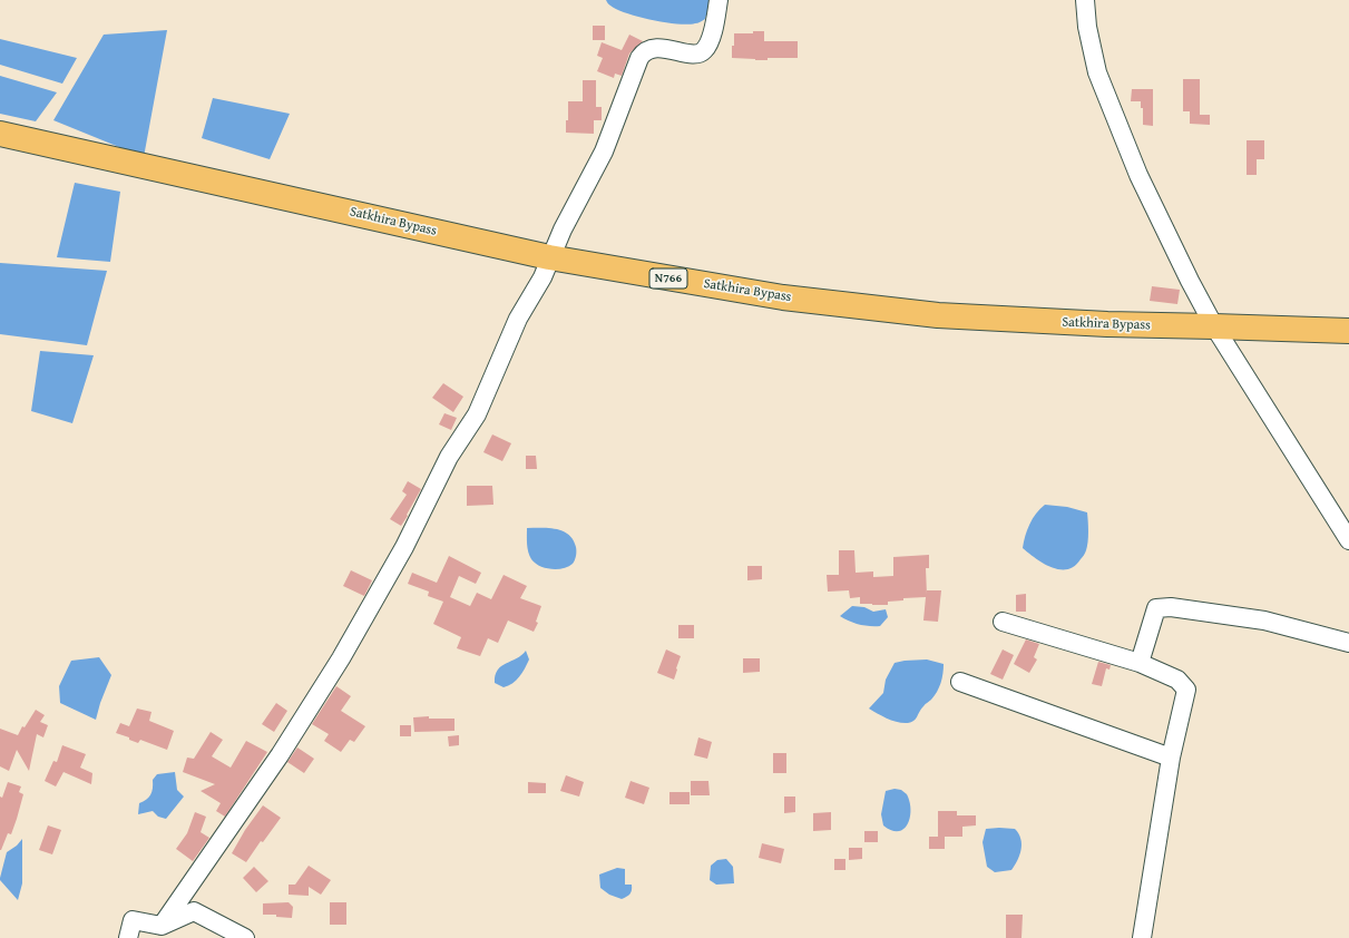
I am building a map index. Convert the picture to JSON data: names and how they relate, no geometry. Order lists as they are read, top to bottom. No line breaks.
{"streets":{"highway":["Satkhira Bypass","N766"]}}
